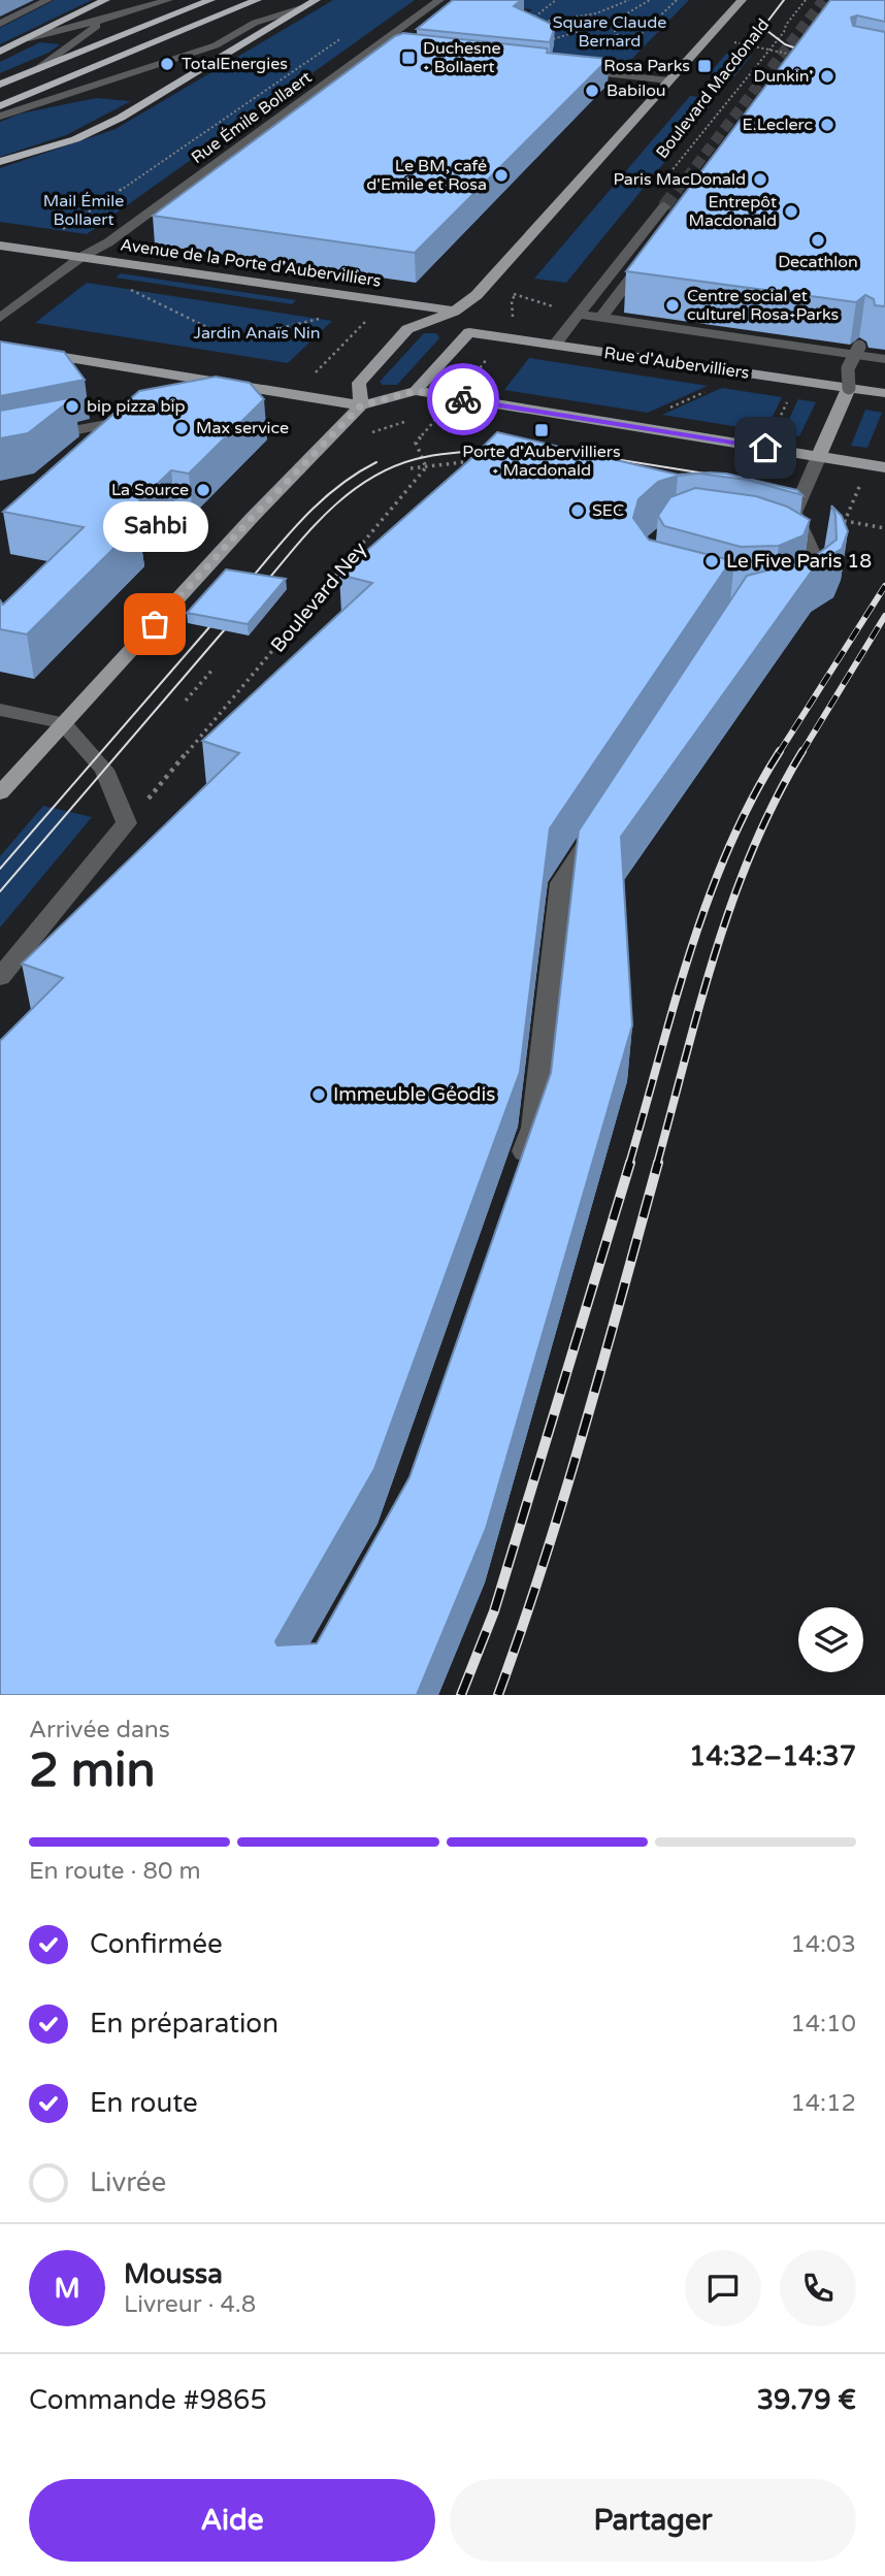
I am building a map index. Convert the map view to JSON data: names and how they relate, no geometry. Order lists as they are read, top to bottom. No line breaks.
{"streets":{"main road":["Boulevard Macdonald","Avenue de la Porte d'Aubervilliers","Rue d'Aubervilliers"],"street":["Rue Émile Bollaert"],"path":["Boulevard Ney"]},"crossings":[["Boulevard Macdonald","Avenue de la Porte d'Aubervilliers"],["Rue Émile Bollaert","Avenue de la Porte d'Aubervilliers"]],"parks":["Square Claude Bernard","Mail Émile Bollaert","Jardin Anaïs Nin"],"places":{"transit":["Duchesne - Bollaert","Rosa Parks","Porte d'Aubervilliers - Macdonald"],"other":["TotalEnergies","Dunkin'","Babilou","E.Leclerc","Le BM, café d'Emile et Rosa","Paris MacDonald","Entrepôt Macdonald","Decathlon","Centre social et culturel Rosa-Parks","bip pizza bip","Max service","La Source","SEC","Le Five Paris 18","Sahbi","Immeuble Géodis"]},"page":{"bubble":"Sahbi","heading":["2 min","Arrivée dans","14:32–14:37"],"panel":["Moussa","Livreur · 4.8","Commande #9865","39.79 €"],"bar":"En route · 80 m","list":[["Confirmée","14:03"],["En préparation","14:10"],["En route","14:12"],"Livrée"],"round":"M","buttons":["Aide","Partager"]}}
